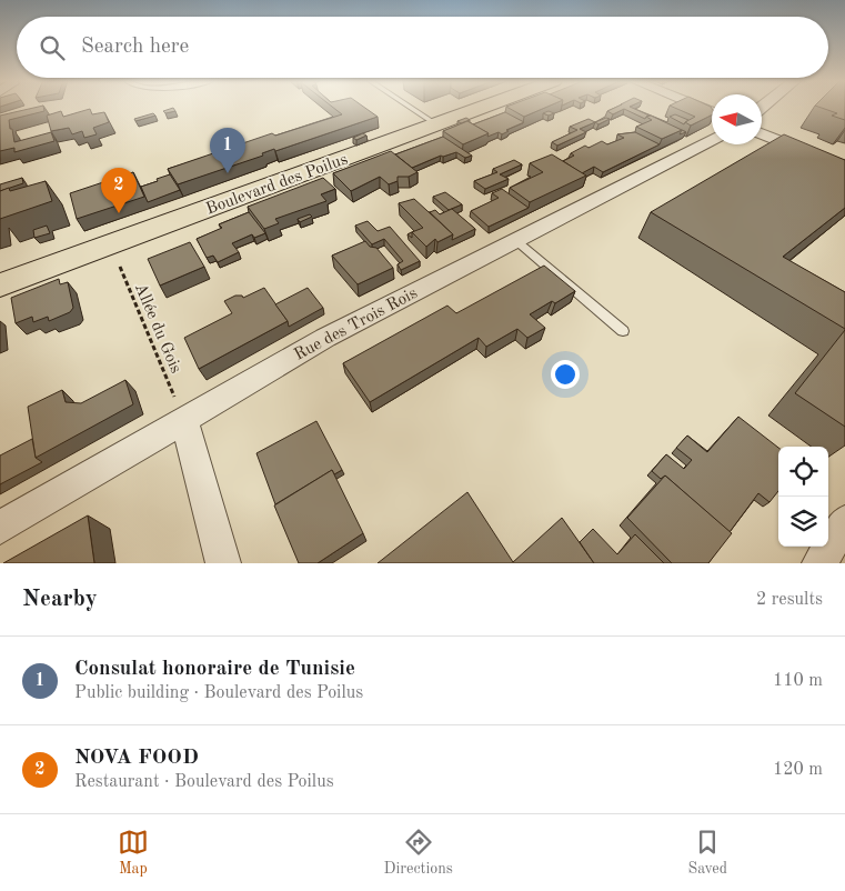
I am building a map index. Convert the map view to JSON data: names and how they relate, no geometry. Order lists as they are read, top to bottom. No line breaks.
{"streets":{"main road":["Boulevard des Poilus"],"street":["Rue des Trois Rois"],"path":["Allée du Gois"]},"crossings":[["Boulevard des Poilus","Allée du Gois"],["Rue des Trois Rois","Allée du Gois"]],"north":"left","page":{"search":"Search here","pins":["1","2"],"heading":["Nearby","2 results"],"list":[{"mark":"1","name":"Consulat honoraire de Tunisie","note":"Public building · Boulevard des Poilus","value":"110 m"},{"mark":"2","name":"NOVA FOOD","note":"Restaurant · Boulevard des Poilus","value":"120 m"}],"nav":["Map","Directions","Saved"]}}
